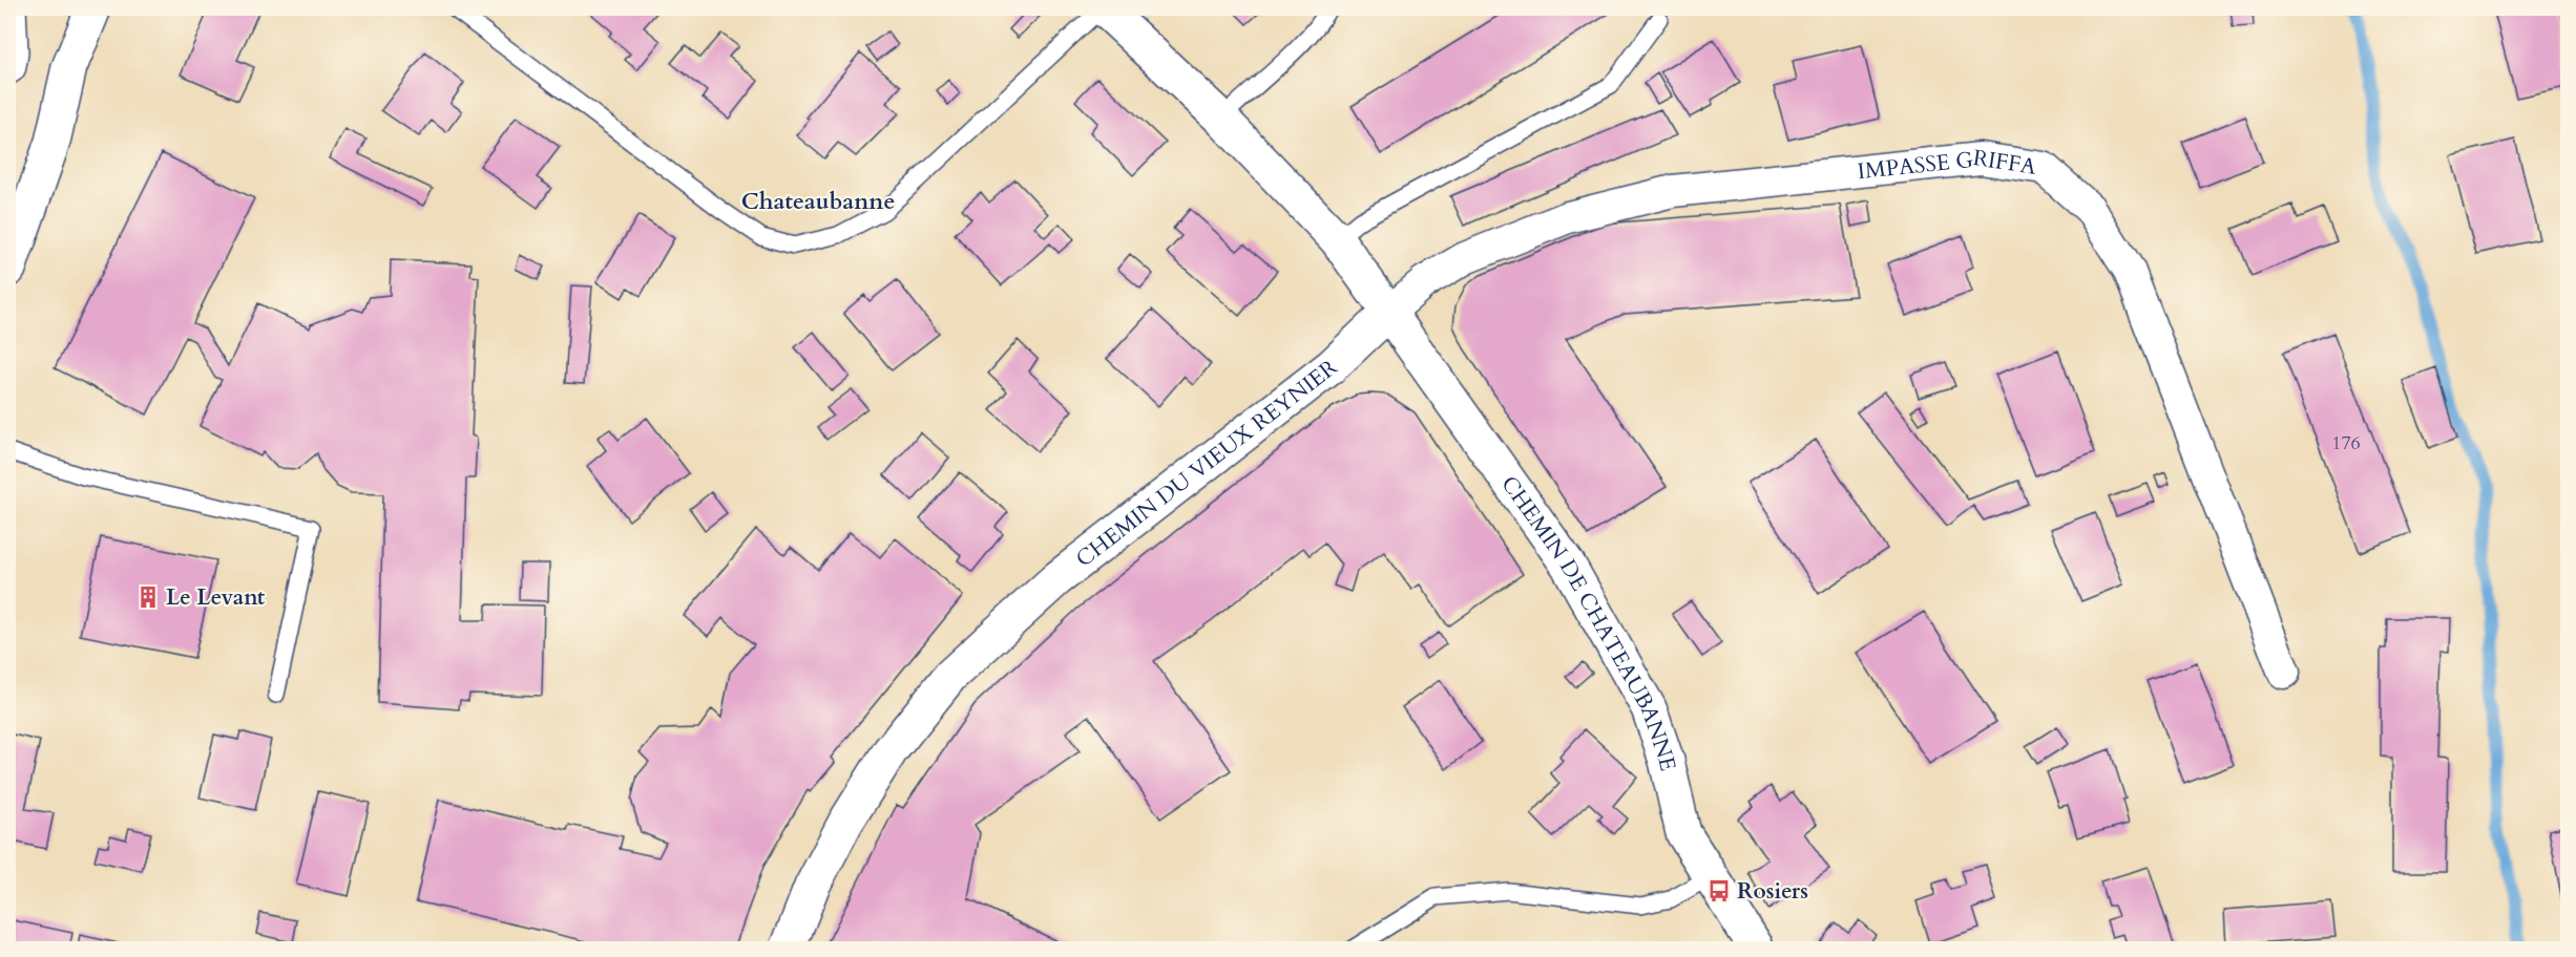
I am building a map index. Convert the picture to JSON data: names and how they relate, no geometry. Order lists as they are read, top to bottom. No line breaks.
{"streets":{"street":["IMPASSE GRIFFA","CHEMIN DU VIEUX REYNIER","CHEMIN DE CHATEAUBANNE"]},"crossings":[["IMPASSE GRIFFA","CHEMIN DU VIEUX REYNIER"],["IMPASSE GRIFFA","CHEMIN DE CHATEAUBANNE"],["CHEMIN DU VIEUX REYNIER","CHEMIN DE CHATEAUBANNE"]],"districts":["Chateaubanne"],"places":{"building":["Le Levant"],"bus stop":["Rosiers"]},"house_numbers":["176"]}
